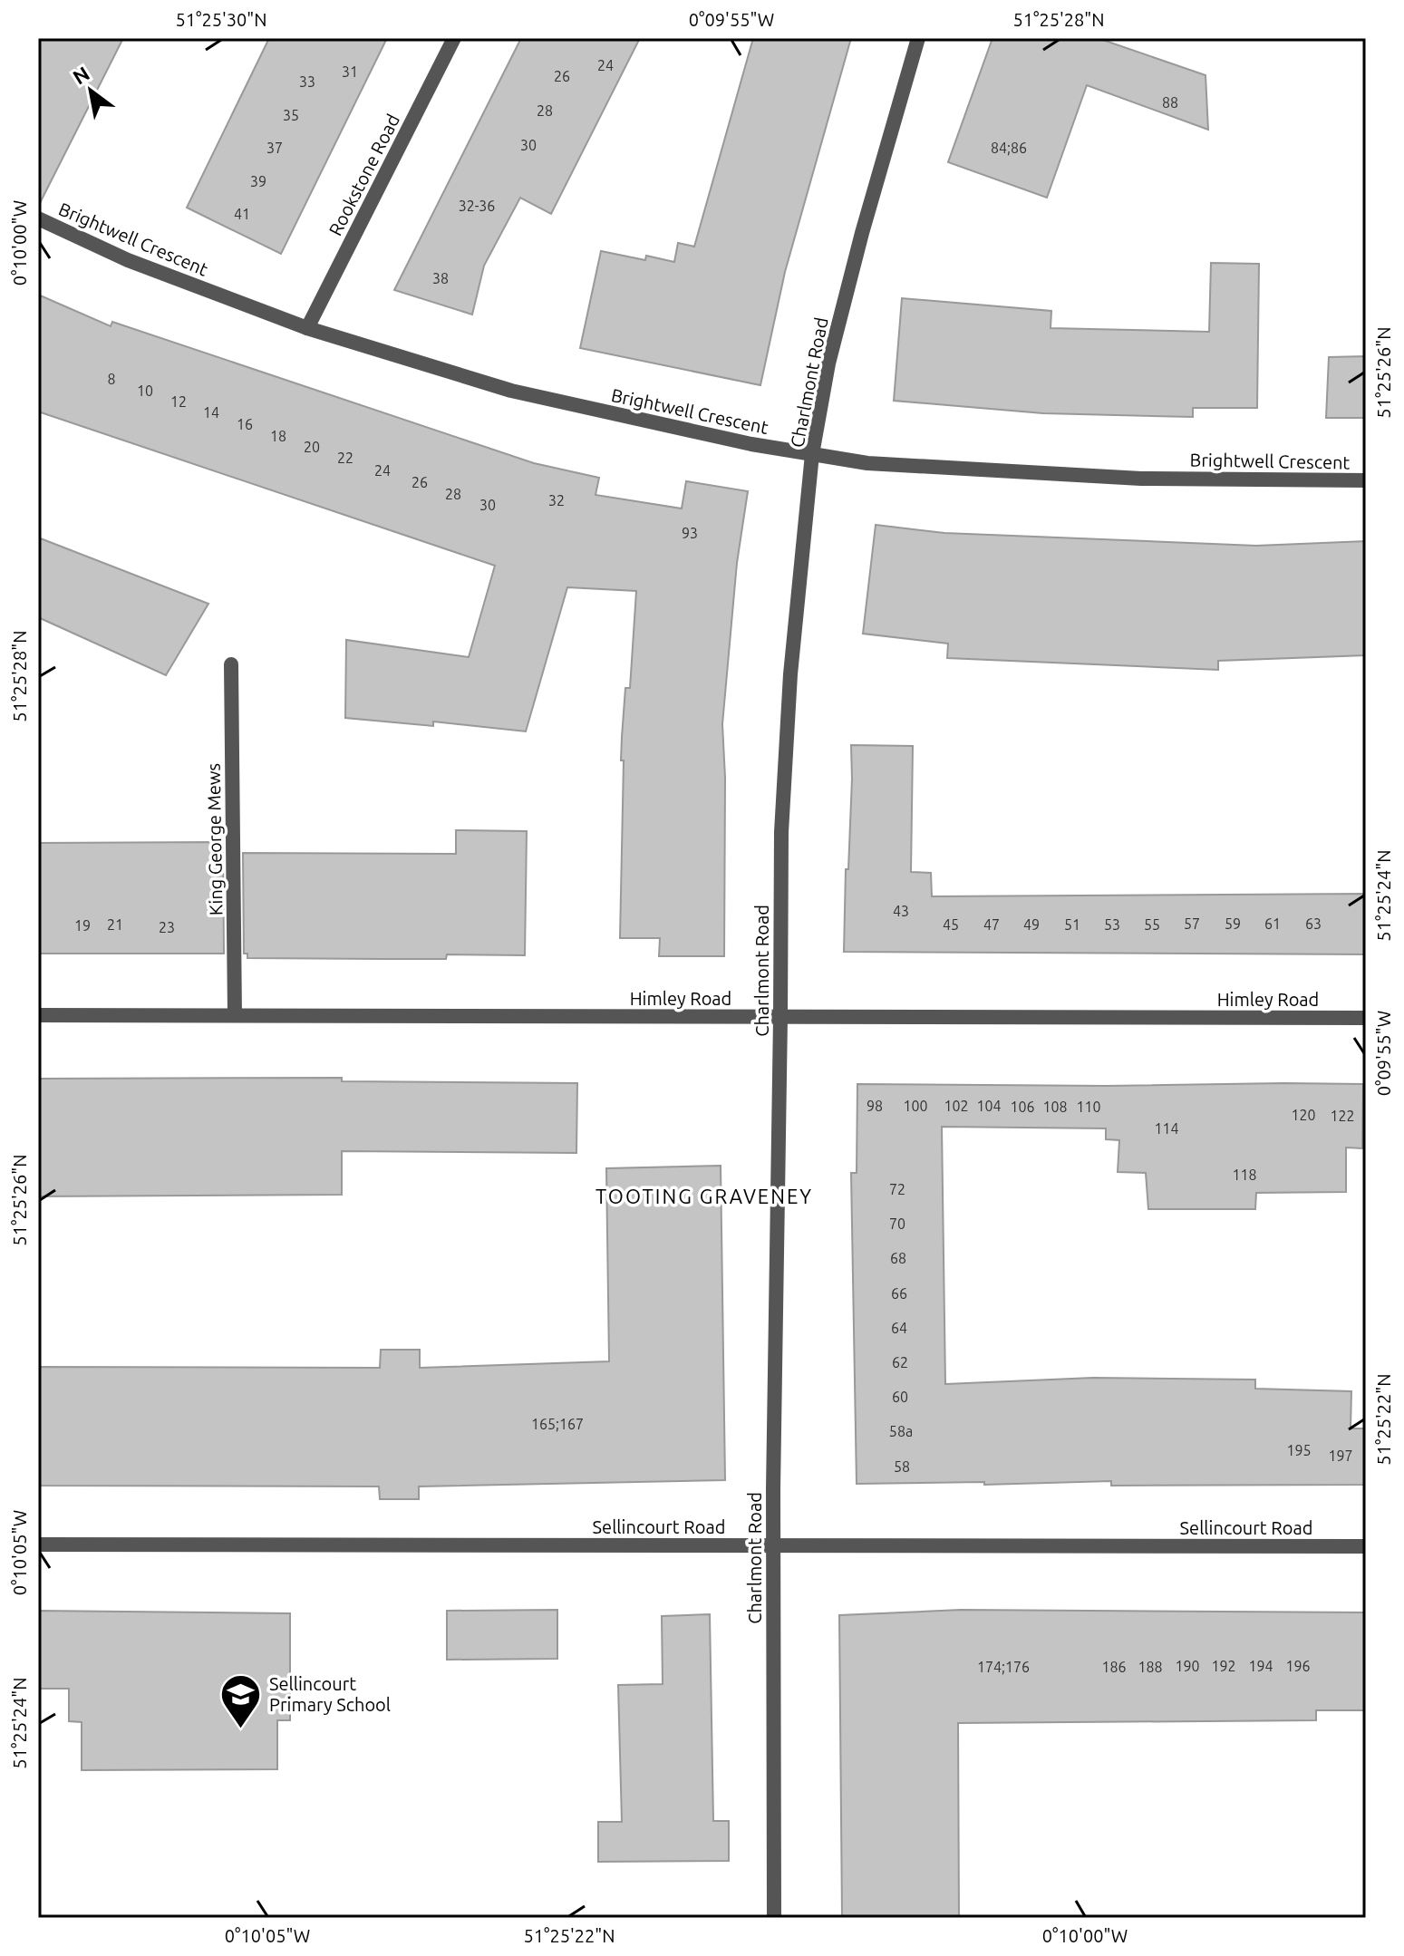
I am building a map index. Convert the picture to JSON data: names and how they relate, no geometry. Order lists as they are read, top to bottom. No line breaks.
{"streets":{"street":["Rookstone Road","Brightwell Crescent","Charlmont Road","King George Mews","Himley Road","Sellincourt Road"]},"crossings":[["Rookstone Road","Brightwell Crescent"],["Brightwell Crescent","Charlmont Road"],["Charlmont Road","Himley Road"],["Charlmont Road","Sellincourt Road"],["King George Mews","Himley Road"]],"districts":["TOOTING GRAVENEY"],"places":{"school or university":["Sellincourt Primary School"]},"house_numbers":["24","31","26","33","88","28","35","30","37","84;86","39","32-36","41","38","8","10","12","14","16","18","20","22","24","26","28","32","30","93","43","57","59","61","63","21","45","47","49","51","53","55","19","23","98","100","102","104","106","108","110","120","122","114","118","72","70","68","66","64","62","60","165;167","58a","195","197","58","190","192","194","196","174;176","186","188"],"north":"top left","coordinates":["51°25'30\"N","0°09'55\"W","51°25'28\"N","0°10'00\"W","51°25'26\"N","51°25'24\"N","51°25'22\"N","0°10'05\"W"]}
